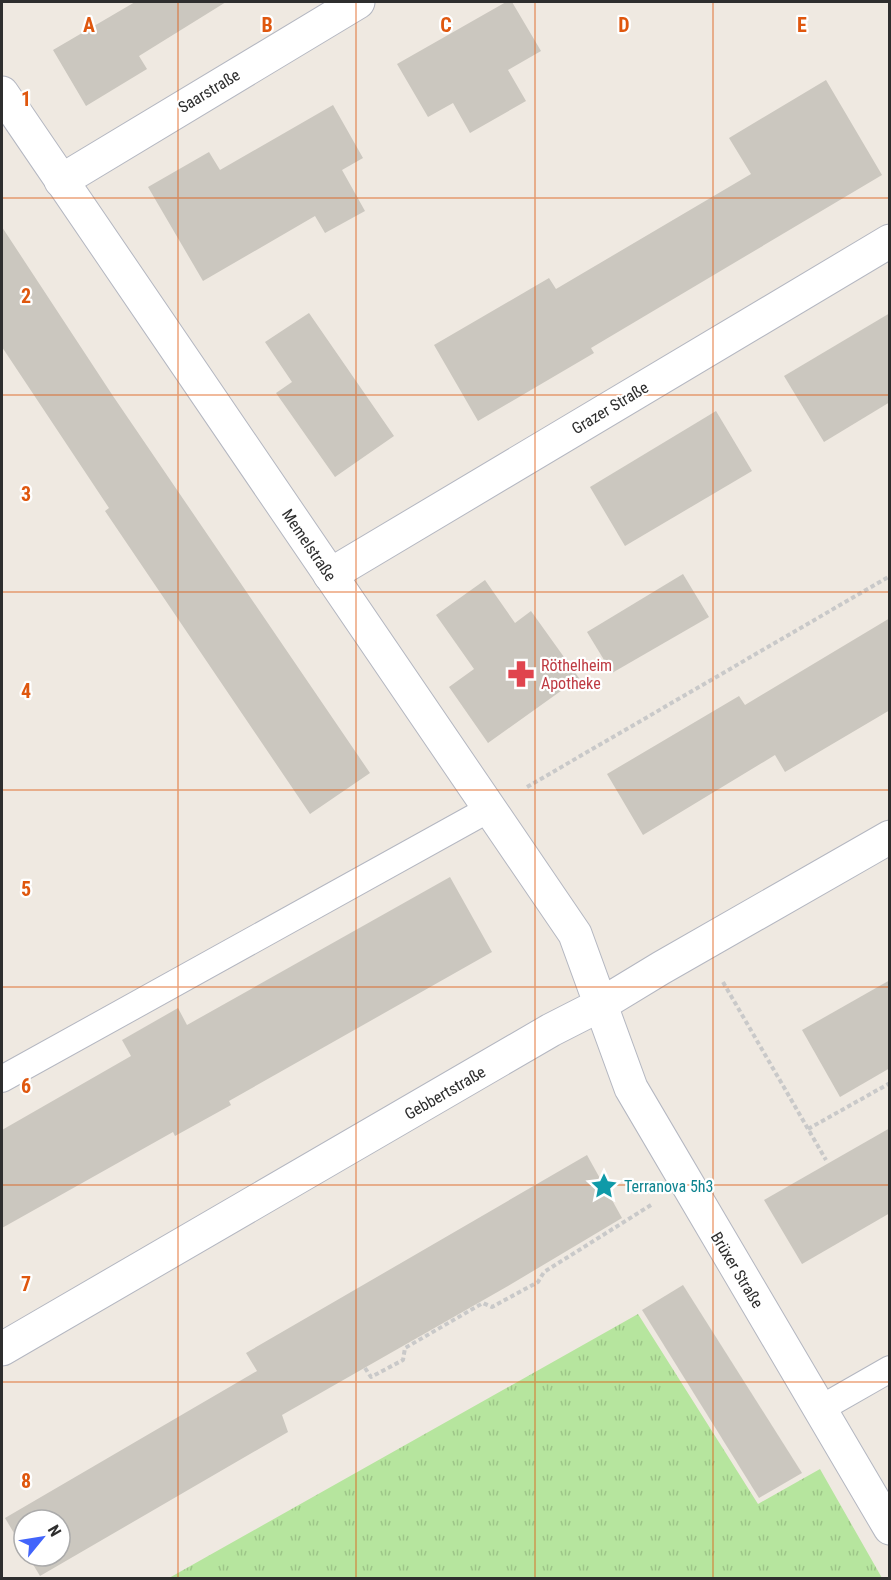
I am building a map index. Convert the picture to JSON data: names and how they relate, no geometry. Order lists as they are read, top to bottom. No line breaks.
{"streets":{"street":["Saarstraße","Grazer Straße","Memelstraße","Gebbertstraße","Brüxer Straße"]},"crossings":[["Saarstraße","Memelstraße"],["Grazer Straße","Memelstraße"],["Memelstraße","Gebbertstraße"],["Memelstraße","Brüxer Straße"],["Gebbertstraße","Brüxer Straße"]],"places":{"pharmacy":["Röthelheim Apotheke"],"place":["Terranova 5h3"]},"north":"top right","grid":{"columns":["A","B","C","D","E"],"rows":["1","2","3","4","5","6","7","8"]}}
